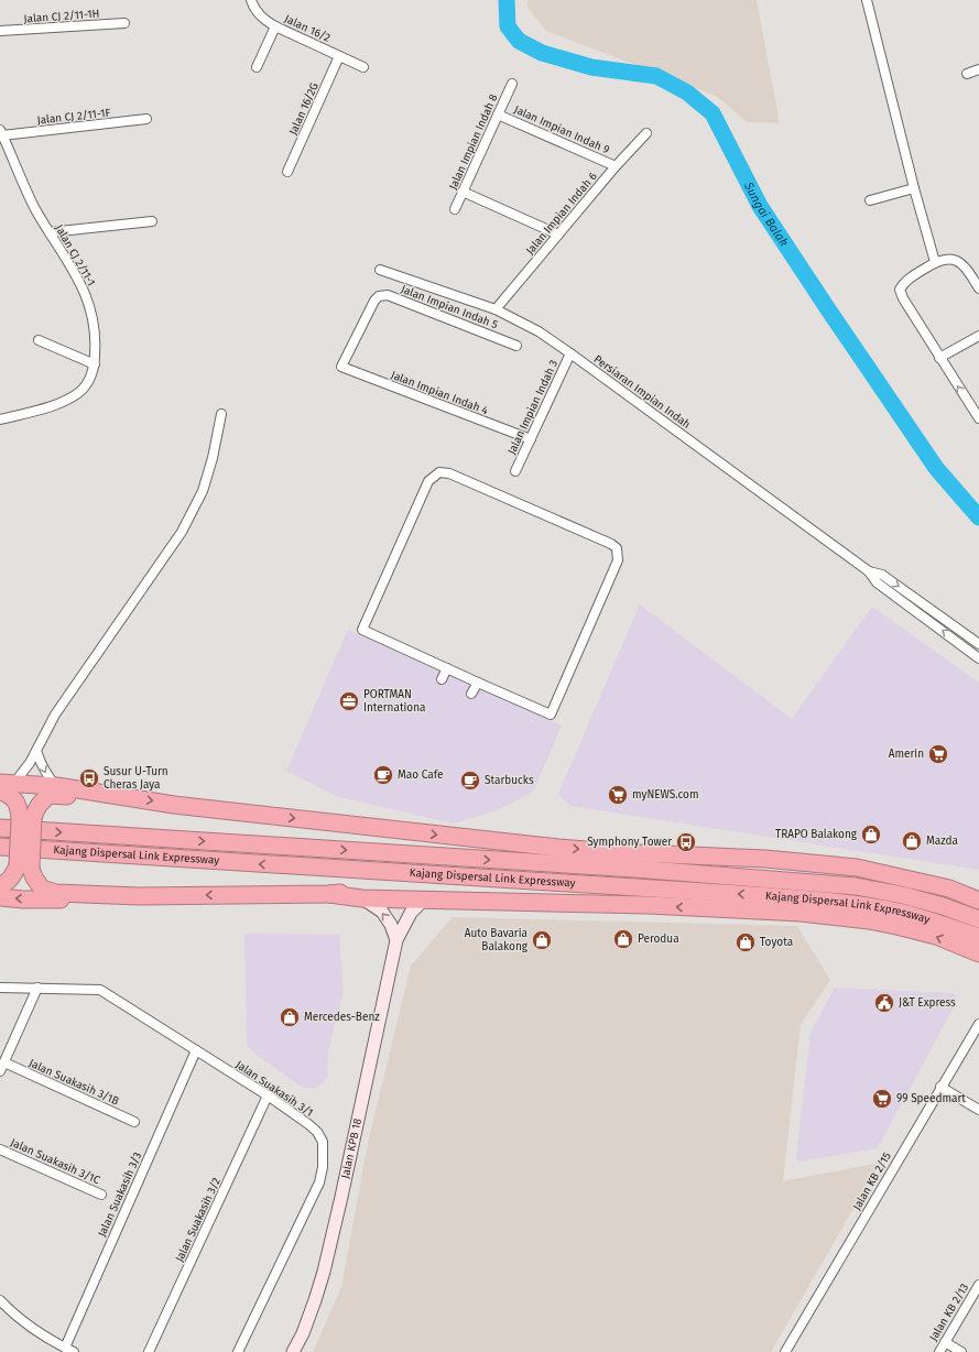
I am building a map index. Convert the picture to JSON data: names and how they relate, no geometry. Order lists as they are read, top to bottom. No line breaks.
{"streets":{"highway":["Kajang Dispersal Link Expressway"],"street":["Jalan CJ 2/11-1H","Jalan 16/2","Jalan 16/2G","Jalan CJ 2/11-1F","Jalan Impian Indah 9","Jalan Impian Indah 8","Jalan Impian Indah 6","Jalan CJ 2/11-1","Jalan Impian Indah 5","Persiaran Impian Indah","Jalan Impian Indah 4","Jalan Impian Indah 3","Jalan Suakasih 3/1B","Jalan Suakasih 3/1","Jalan KPB 18","Jalan Suakasih 3/1C","Jalan KB 2/15","Jalan Suakasih 3/3","Jalan Suakasih 3/2","Jalan KB 2/13"]},"crossings":[["Jalan 16/2","Jalan 16/2G"],["Jalan CJ 2/11-1F","Jalan CJ 2/11-1"],["Jalan Impian Indah 9","Jalan Impian Indah 8"],["Jalan Impian Indah 9","Jalan Impian Indah 6"],["Jalan Impian Indah 6","Persiaran Impian Indah"],["Jalan Impian Indah 5","Jalan Impian Indah 4"],["Persiaran Impian Indah","Jalan Impian Indah 3"],["Jalan Impian Indah 4","Jalan Impian Indah 3"],["Jalan Suakasih 3/1","Jalan Suakasih 3/3"],["Jalan Suakasih 3/1","Jalan Suakasih 3/2"]],"water":["Sungai Balak"],"places":{"office":["PORTMAN Internationa"],"supermarket":["Amerin","myNEWS.com","99 Speedmart"],"cafe":["Mao Cafe","Starbucks"],"bus stop":["Susur U-Turn Cheras Jaya","Symphony Tower"],"shop":["TRAPO Balakong","Mazda","Perodua","Auto Bavaria Balakong","Toyota","Mercedes-Benz"],"public building":["J&T Express"]}}
